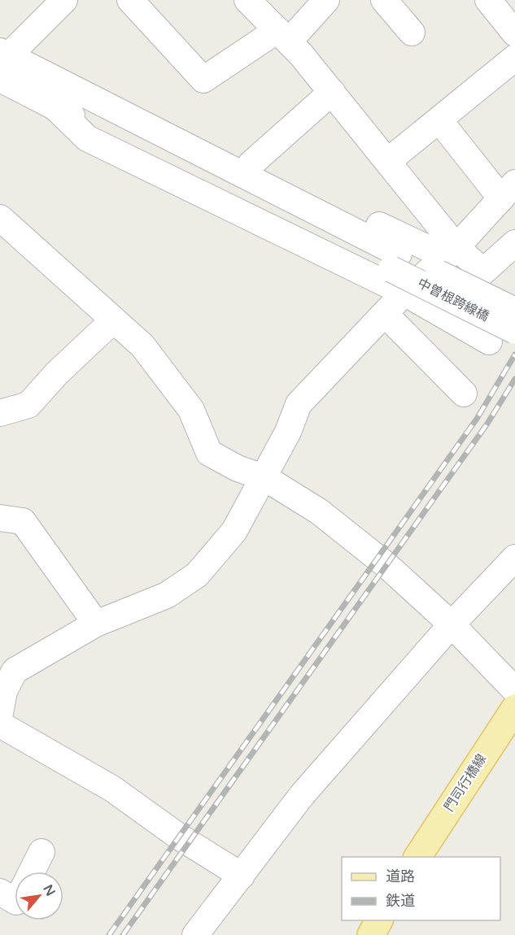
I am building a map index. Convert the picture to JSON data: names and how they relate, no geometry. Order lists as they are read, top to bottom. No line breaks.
{"streets":{"main road":["門司行橋線"],"street":["中曽根跨線橋"]},"legend":["道路","鉄道"],"north":"top right"}
